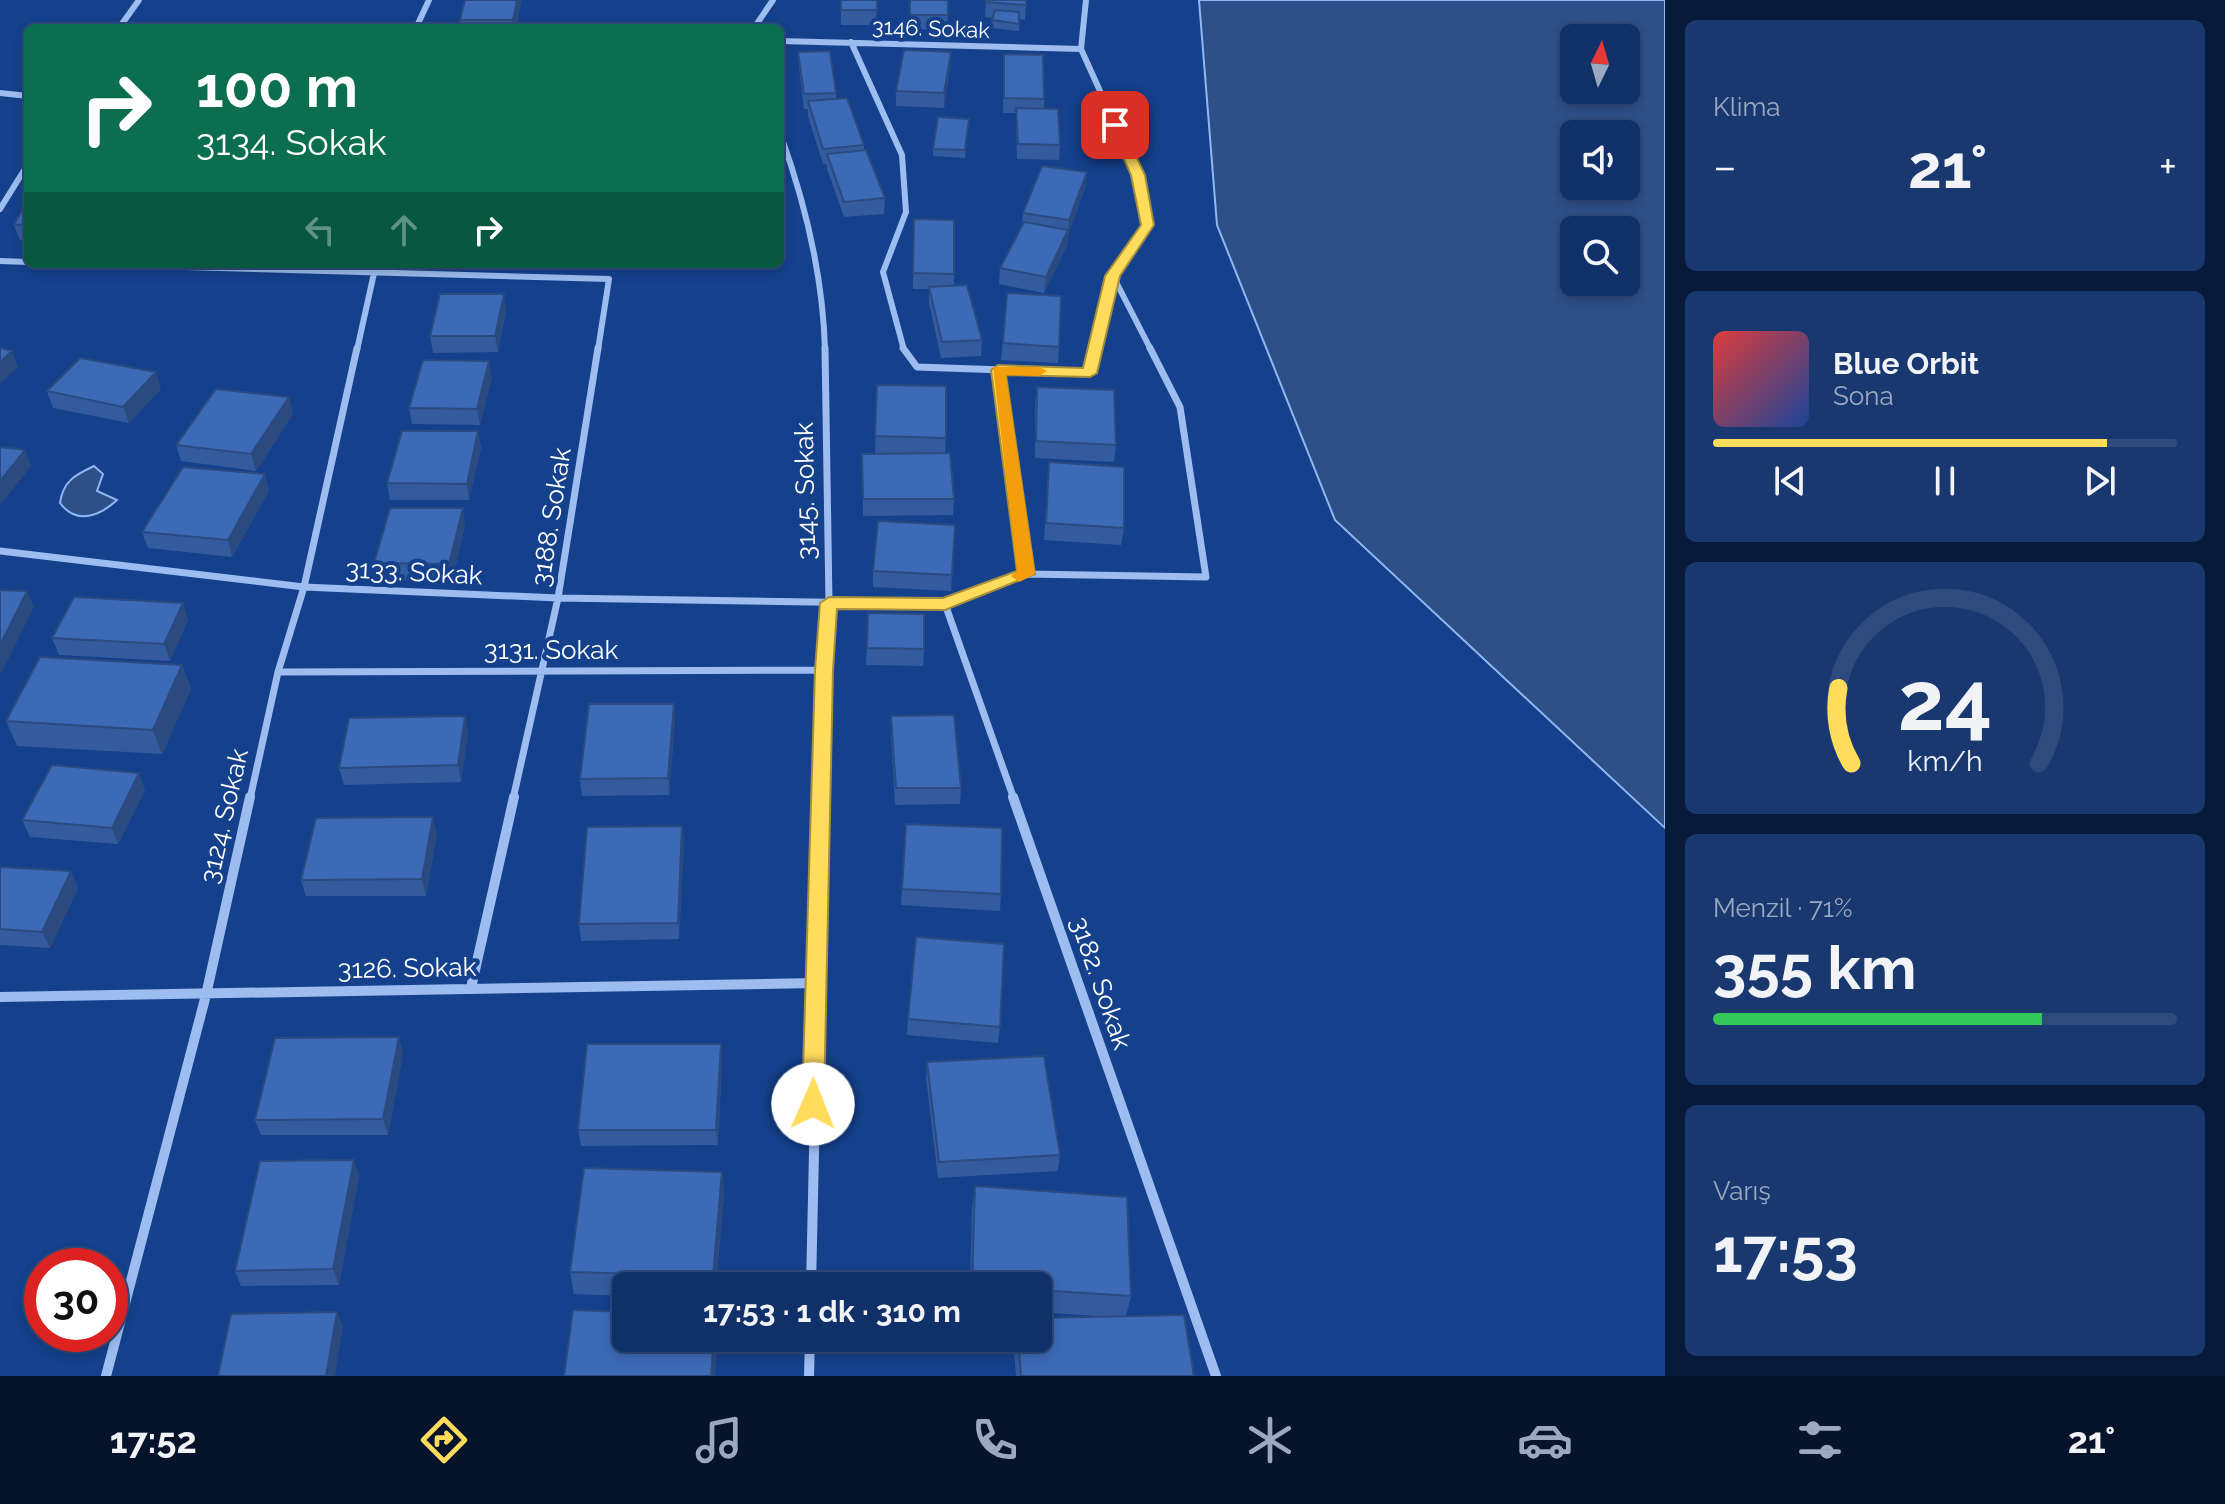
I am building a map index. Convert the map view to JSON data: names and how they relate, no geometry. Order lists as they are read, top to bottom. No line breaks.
{"streets":{"street":["3146. Sokak","3145. Sokak","3188. Sokak","3133. Sokak","3131. Sokak","3124. Sokak","3126. Sokak","3182. Sokak"]},"crossings":[["3145. Sokak","3133. Sokak"],["3145. Sokak","3131. Sokak"],["3145. Sokak","3126. Sokak"],["3188. Sokak","3133. Sokak"],["3188. Sokak","3131. Sokak"],["3188. Sokak","3124. Sokak"],["3188. Sokak","3126. Sokak"],["3133. Sokak","3124. Sokak"],["3133. Sokak","3182. Sokak"],["3131. Sokak","3124. Sokak"],["3124. Sokak","3126. Sokak"]],"north":"top","page":{"tile":["Klima",["Menzil · 71%","355 km"],["Varış","17:53"]],"turn":["100 m","3134. Sokak"],"heat":["−","21°","+"],"song":["Blue Orbit","Sona"],"limit":"30","trip":"17:53 · 1 dk · 310 m","tabs":["17:52","21°"],"gauge":["24","km/h"]}}
